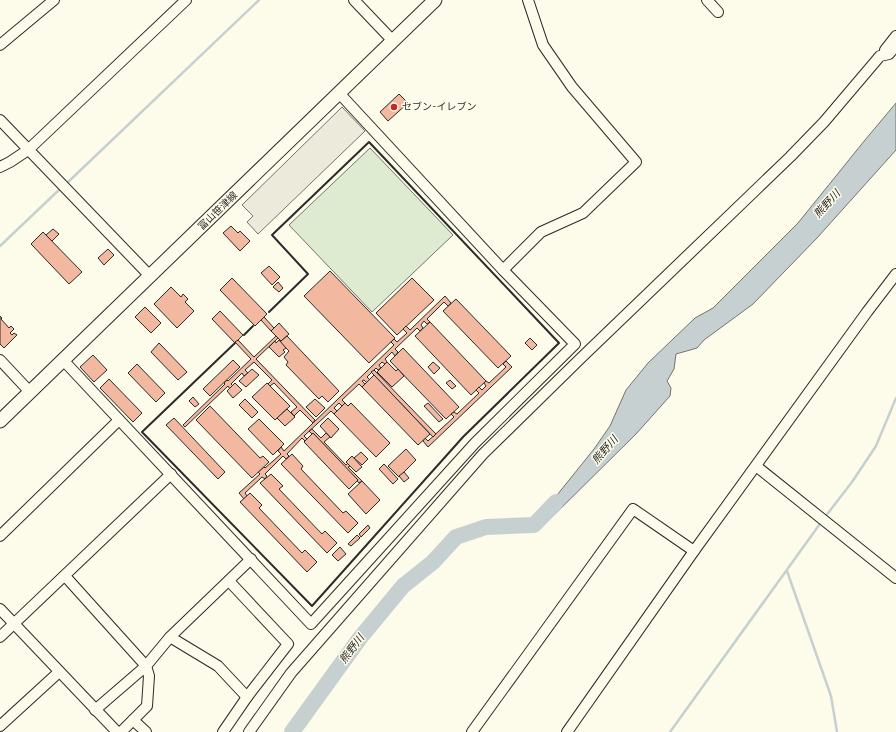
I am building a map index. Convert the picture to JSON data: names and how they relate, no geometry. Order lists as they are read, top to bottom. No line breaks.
{"streets":{"main road":["富山笹津線"]},"water":["熊野川"],"places":["セブン-イレブン"]}
